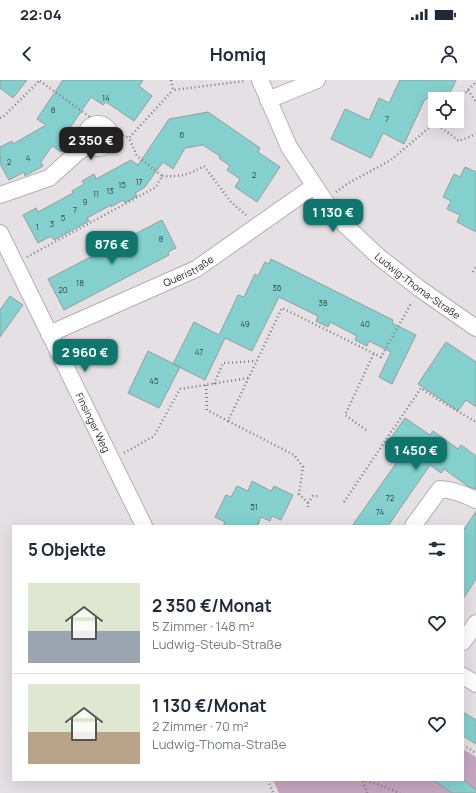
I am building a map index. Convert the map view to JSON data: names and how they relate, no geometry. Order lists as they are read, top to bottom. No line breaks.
{"streets":{"street":["Queristraße","Ludwig-Thoma-Straße","Finsinger Weg"]},"crossings":[["Queristraße","Ludwig-Thoma-Straße"],["Queristraße","Finsinger Weg"]],"house_numbers":["14","8","7","6","4","2","2","17","15","13","11","9","7","5","3","1","8","18","36","20","38","49","40","47","45","72","51","74"],"page":{"status":"22:04","header":"Homiq","price":["2 350 €","1 130 €","876 €","2 960 €","1 450 €"],"heading":"5 Objekte","list":[{"name":"2 350 €/Monat","note":"5 Zimmer · 148 m² · Ludwig-Steub-Straße"},{"name":"1 130 €/Monat","note":"2 Zimmer · 70 m² · Ludwig-Thoma-Straße"}]}}
